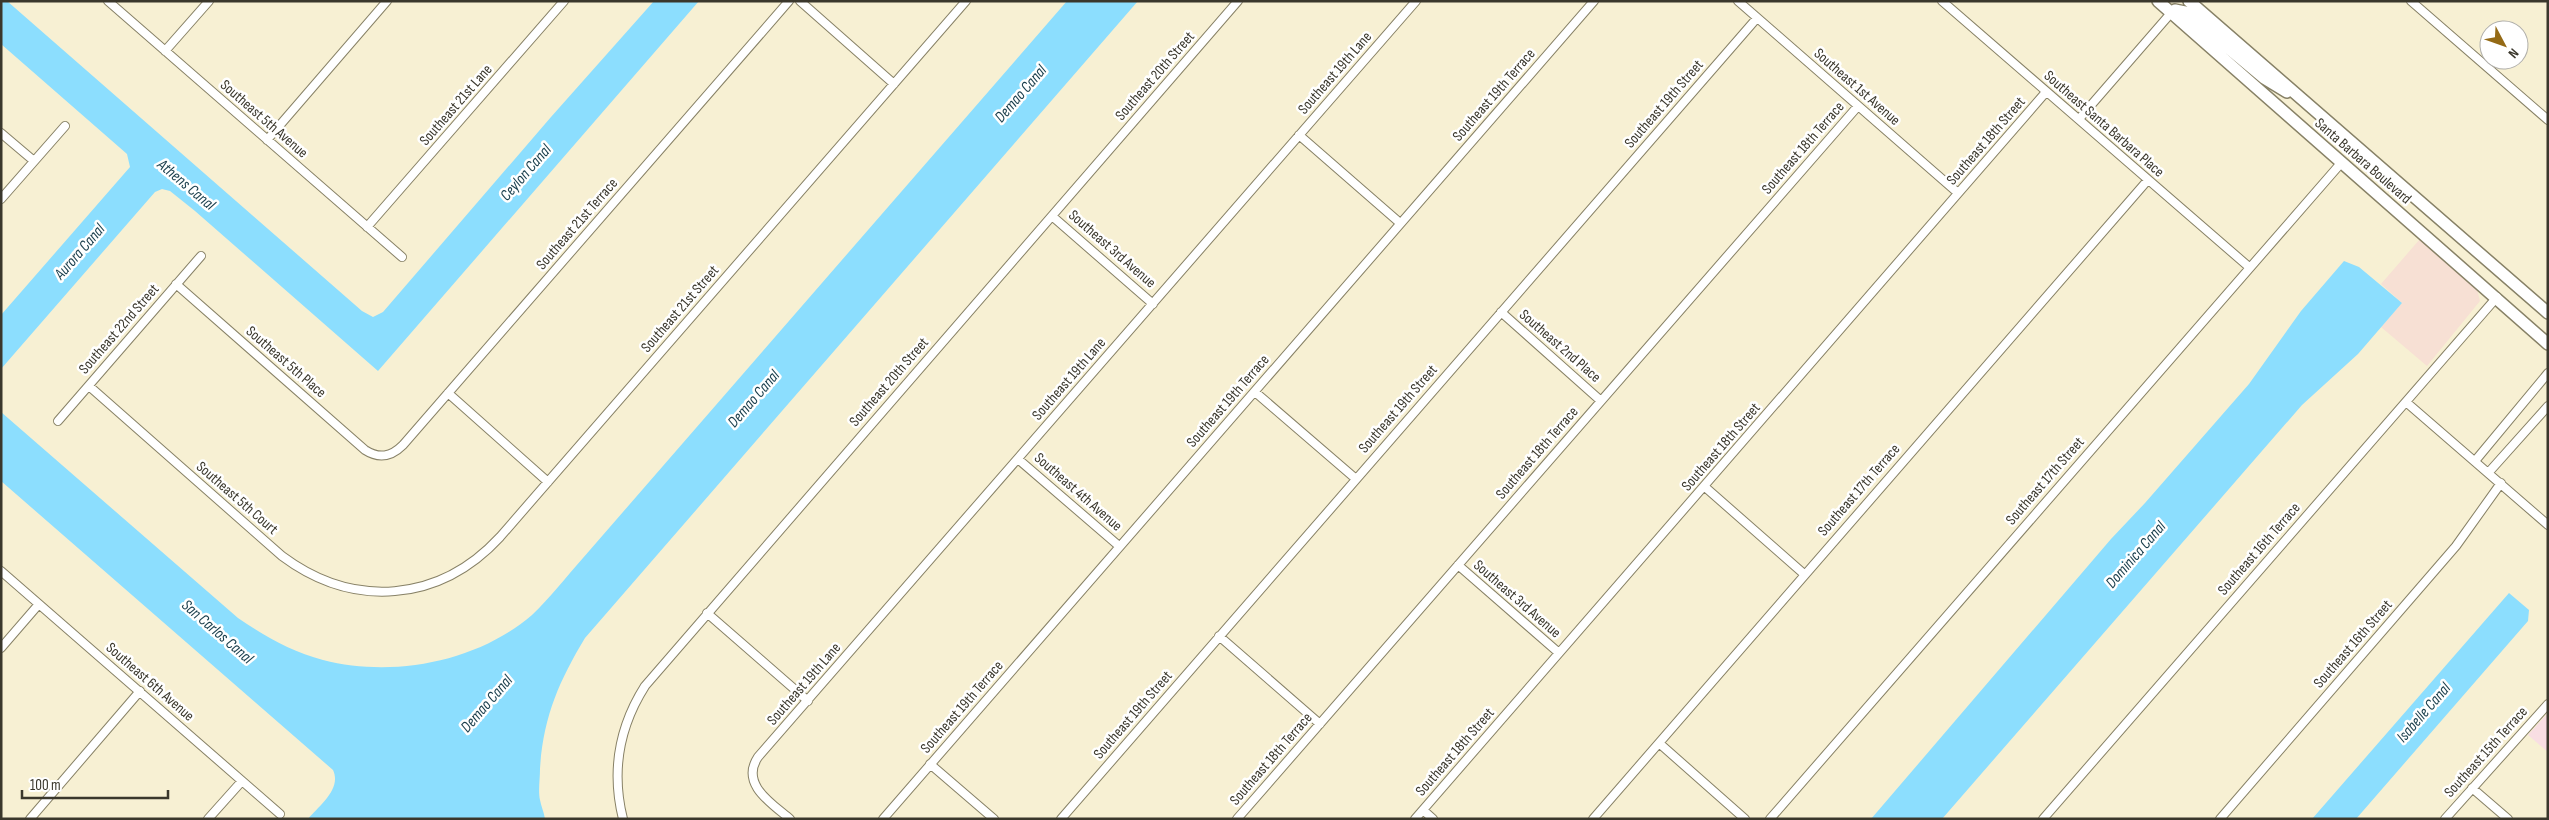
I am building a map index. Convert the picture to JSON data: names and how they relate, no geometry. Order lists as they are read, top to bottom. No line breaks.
{"streets":{"main road":["Santa Barbara Boulevard"],"street":["Southeast 19th Lane","Southeast 20th Street","Southeast 1st Avenue","Southeast 19th Terrace","Southeast 19th Street","Southeast 21st Lane","Southeast 5th Avenue","Southeast Santa Barbara Place","Southeast 18th Street","Southeast 18th Terrace","Southeast 21st Terrace","Southeast 3rd Avenue","Southeast 21st Street","Southeast 22nd Street","Southeast 2nd Place","Southeast 5th Place","Southeast 17th Street","Southeast 17th Terrace","Southeast 4th Avenue","Southeast 5th Court","Southeast 16th Terrace","Southeast 16th Street","Southeast 6th Avenue","Southeast 15th Terrace"]},"crossings":[["Southeast 19th Lane","Southeast 3rd Avenue"],["Southeast 19th Lane","Southeast 4th Avenue"],["Southeast 20th Street","Southeast 3rd Avenue"],["Southeast 1st Avenue","Southeast 19th Street"],["Southeast 1st Avenue","Southeast 18th Street"],["Southeast 1st Avenue","Southeast 18th Terrace"],["Southeast 19th Terrace","Southeast 4th Avenue"],["Southeast 19th Street","Southeast 2nd Place"],["Southeast 21st Lane","Southeast 5th Avenue"],["Southeast Santa Barbara Place","Southeast 18th Street"],["Southeast Santa Barbara Place","Southeast 17th Street"],["Southeast Santa Barbara Place","Southeast 17th Terrace"],["Southeast 18th Street","Southeast 3rd Avenue"],["Southeast 18th Terrace","Southeast 3rd Avenue"],["Southeast 18th Terrace","Southeast 2nd Place"],["Santa Barbara Boulevard","Southeast 17th Street"],["Santa Barbara Boulevard","Southeast 16th Terrace"],["Southeast 21st Terrace","Southeast 5th Place"],["Southeast 21st Street","Southeast 5th Court"],["Southeast 22nd Street","Southeast 5th Place"],["Southeast 22nd Street","Southeast 5th Court"]],"water":["Demao Canal","Ceylon Canal","Athens Canal","Aurora Canal","Dominica Canal","San Carlos Canal","Isabelle Canal"],"scale_bar":"100 m","north":"bottom right"}
